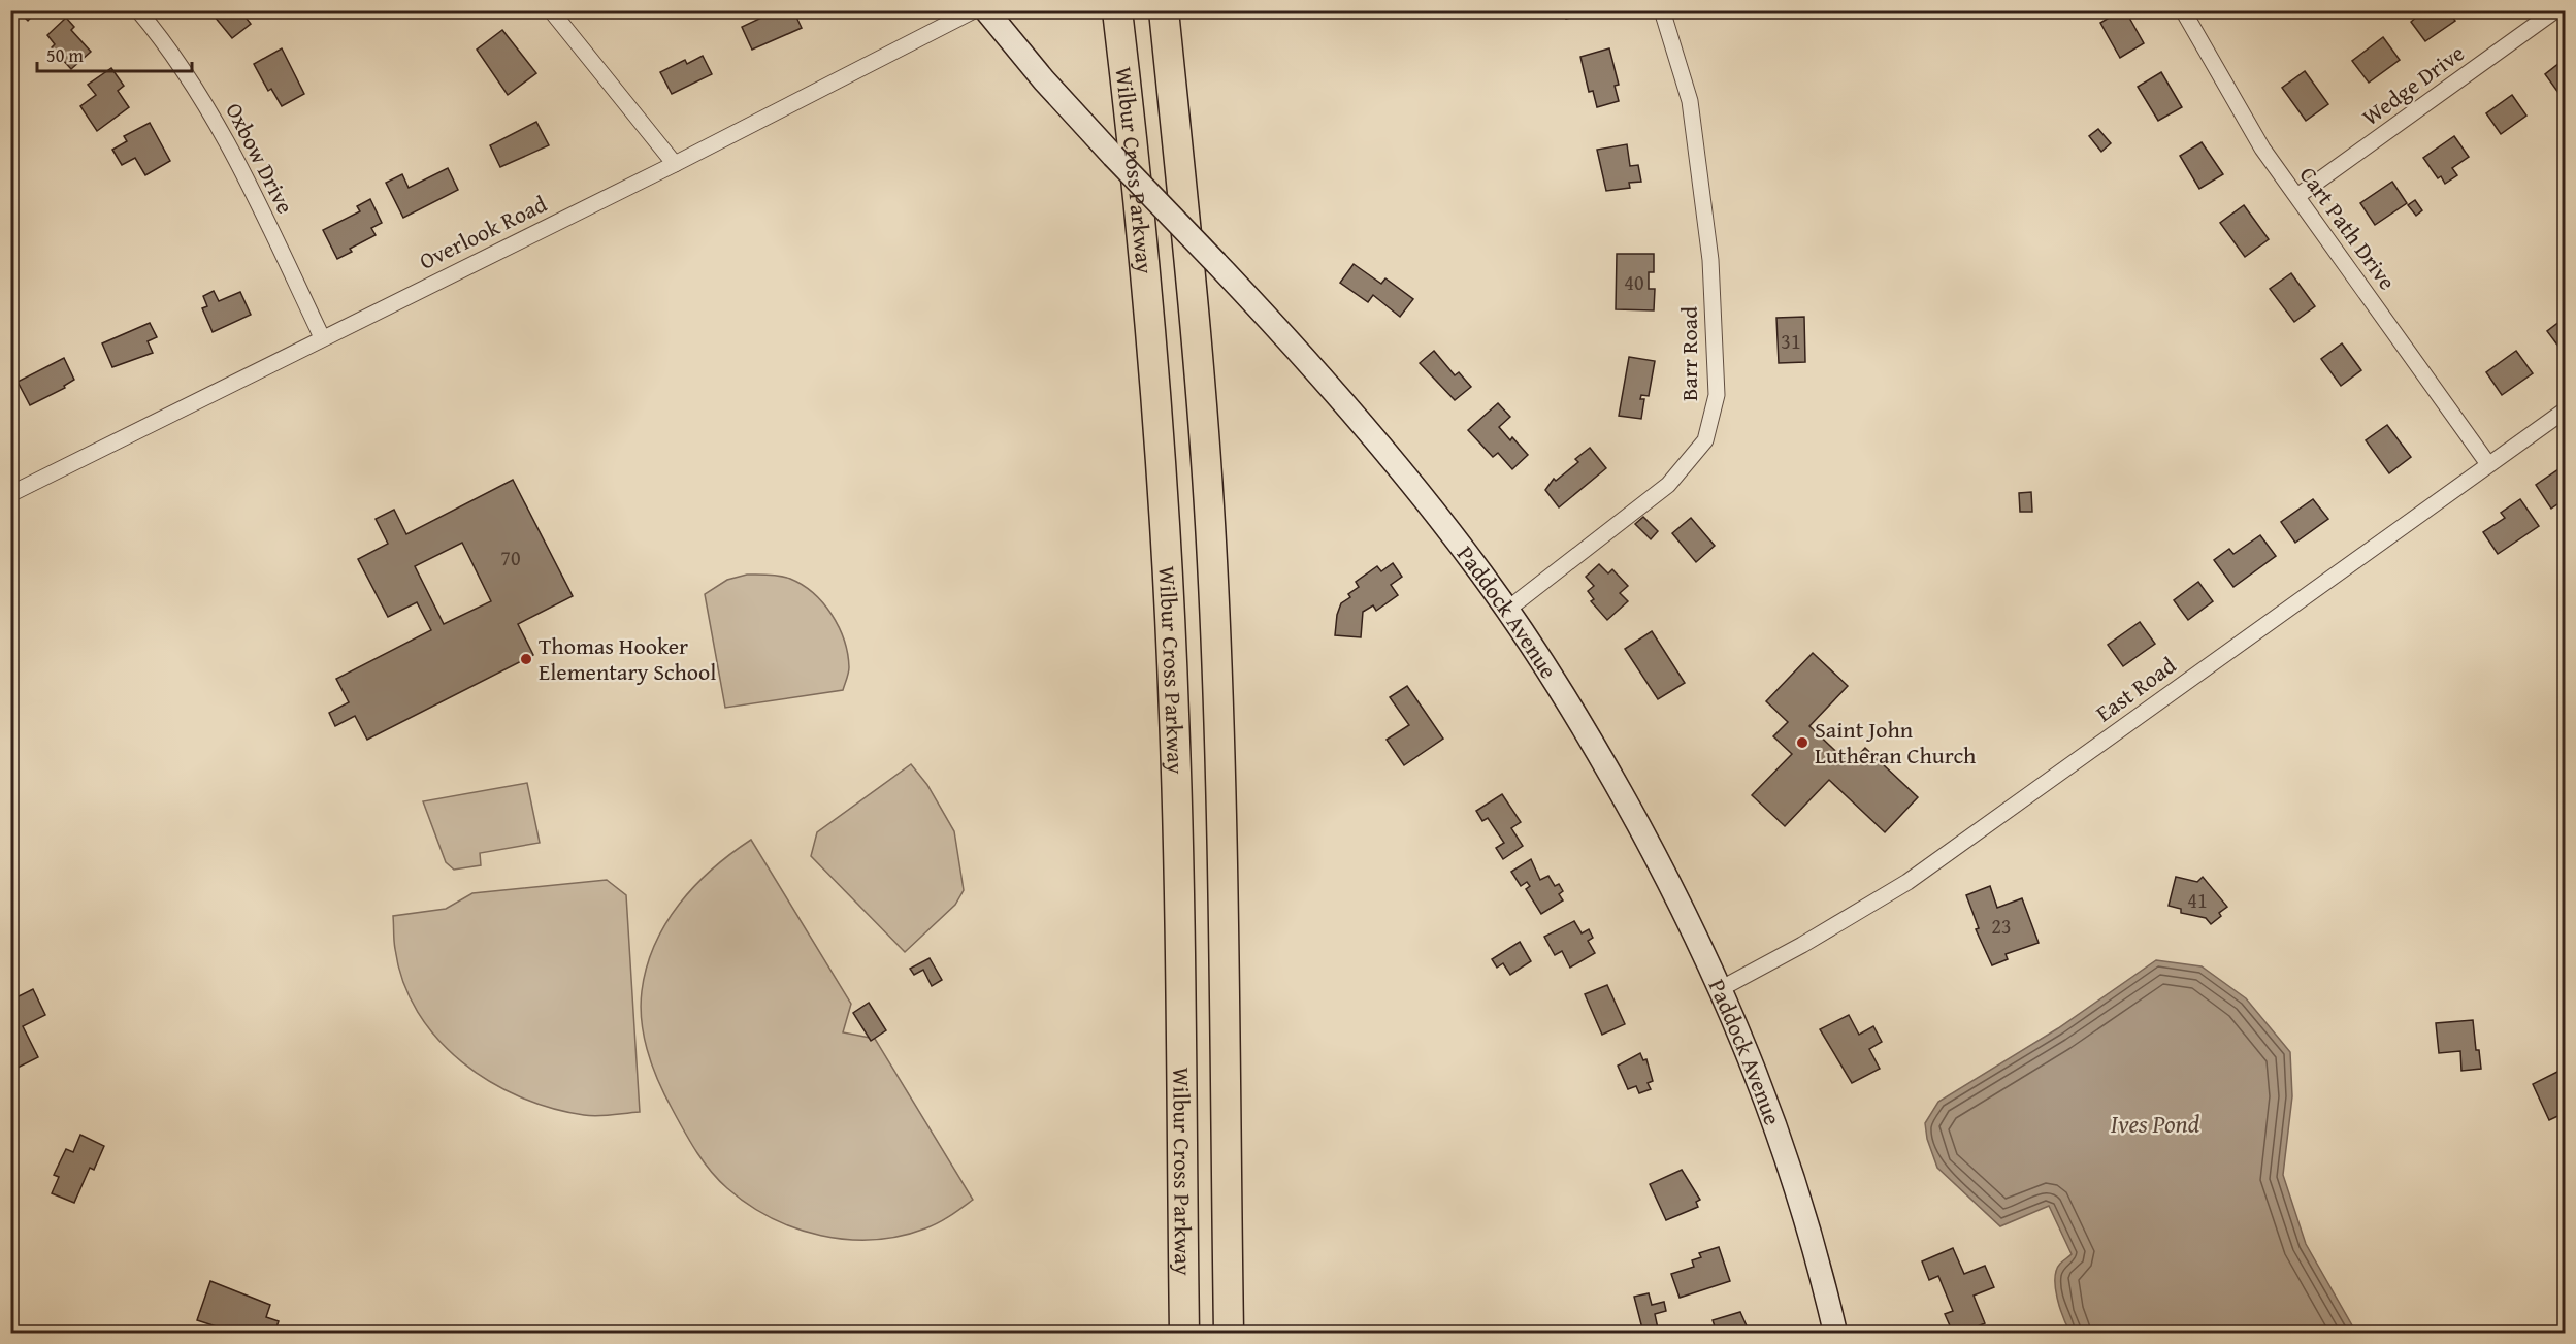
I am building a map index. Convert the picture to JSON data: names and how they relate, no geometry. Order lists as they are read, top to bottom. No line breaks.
{"streets":{"highway":["Wilbur Cross Parkway"],"main road":["Paddock Avenue"],"street":["Wedge Drive","Oxbow Drive","Cart Path Drive","Overlook Road","Barr Road","East Road"]},"crossings":[["Wedge Drive","Cart Path Drive"],["Oxbow Drive","Overlook Road"],["Cart Path Drive","East Road"],["Barr Road","Paddock Avenue"],["Paddock Avenue","East Road"]],"water":["Ives Pond"],"places":["Thomas Hooker Elementary School","Saint John Lutheran Church"],"house_numbers":["40","31","70","41","23"],"scale_bar":"50 m"}
